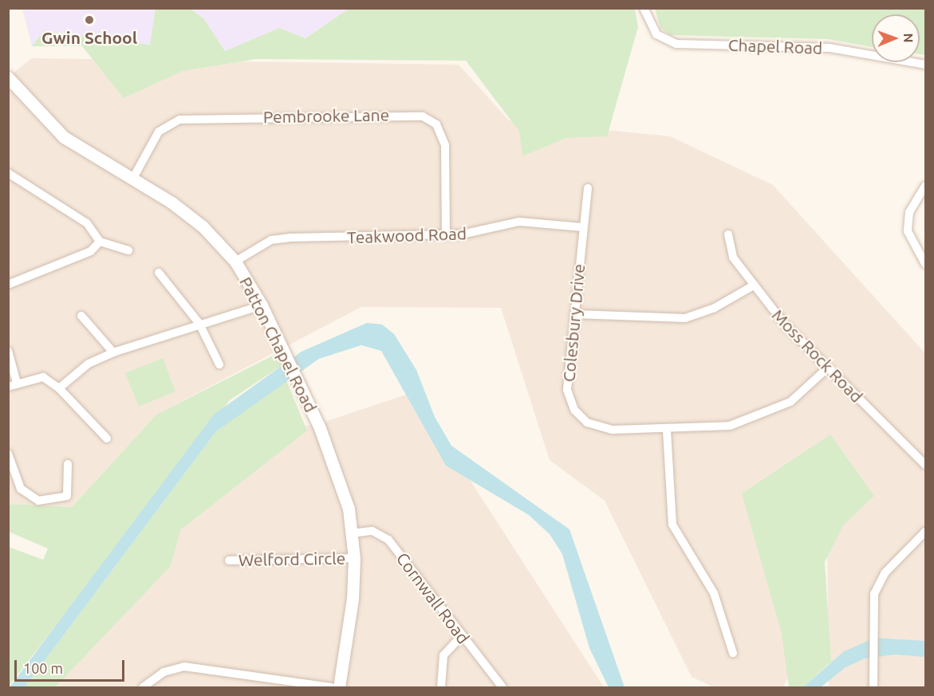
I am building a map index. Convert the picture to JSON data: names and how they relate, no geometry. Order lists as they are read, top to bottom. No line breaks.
{"streets":{"street":["Chapel Road","Pembrooke Lane","Teakwood Road","Colesbury Drive","Patton Chapel Road","Moss Rock Road","Welford Circle","Cornwall Road"]},"crossings":[["Pembrooke Lane","Teakwood Road"],["Pembrooke Lane","Patton Chapel Road"],["Teakwood Road","Colesbury Drive"],["Teakwood Road","Patton Chapel Road"],["Colesbury Drive","Moss Rock Road"],["Patton Chapel Road","Welford Circle"],["Patton Chapel Road","Cornwall Road"]],"places":["Gwin School"],"scale_bar":"100 m","north":"right"}
